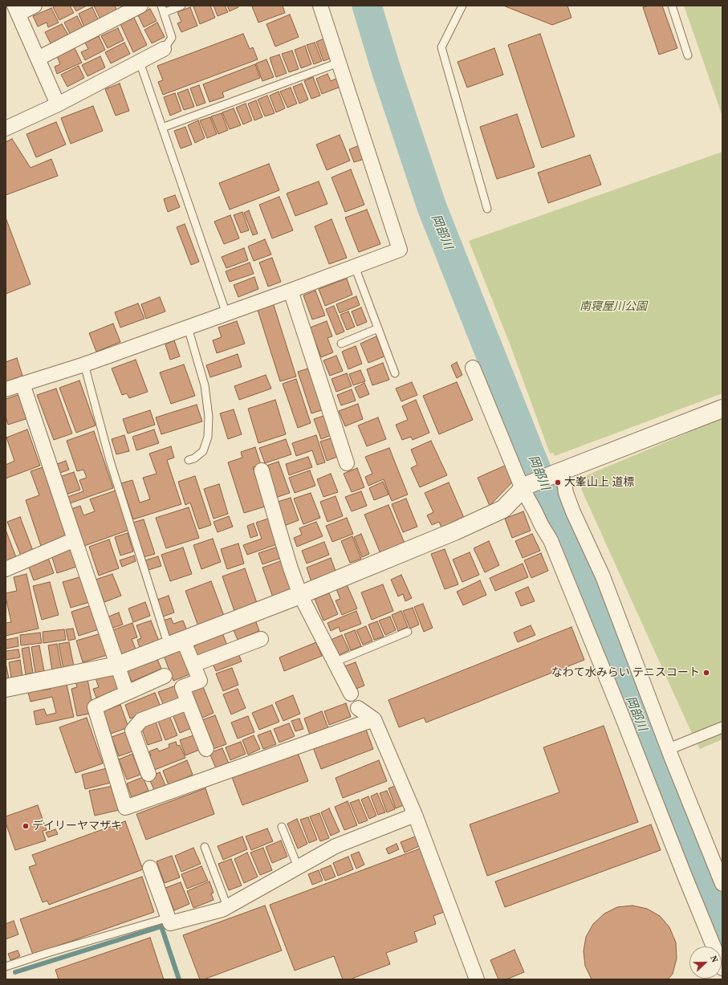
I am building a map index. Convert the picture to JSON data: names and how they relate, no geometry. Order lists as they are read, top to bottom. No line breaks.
{"water":["岡部川"],"parks":["南寝屋川公園"],"places":["大峯山上 道標","なわて水みらい テニスコート","デイリーヤマザキ"],"north":"right"}
